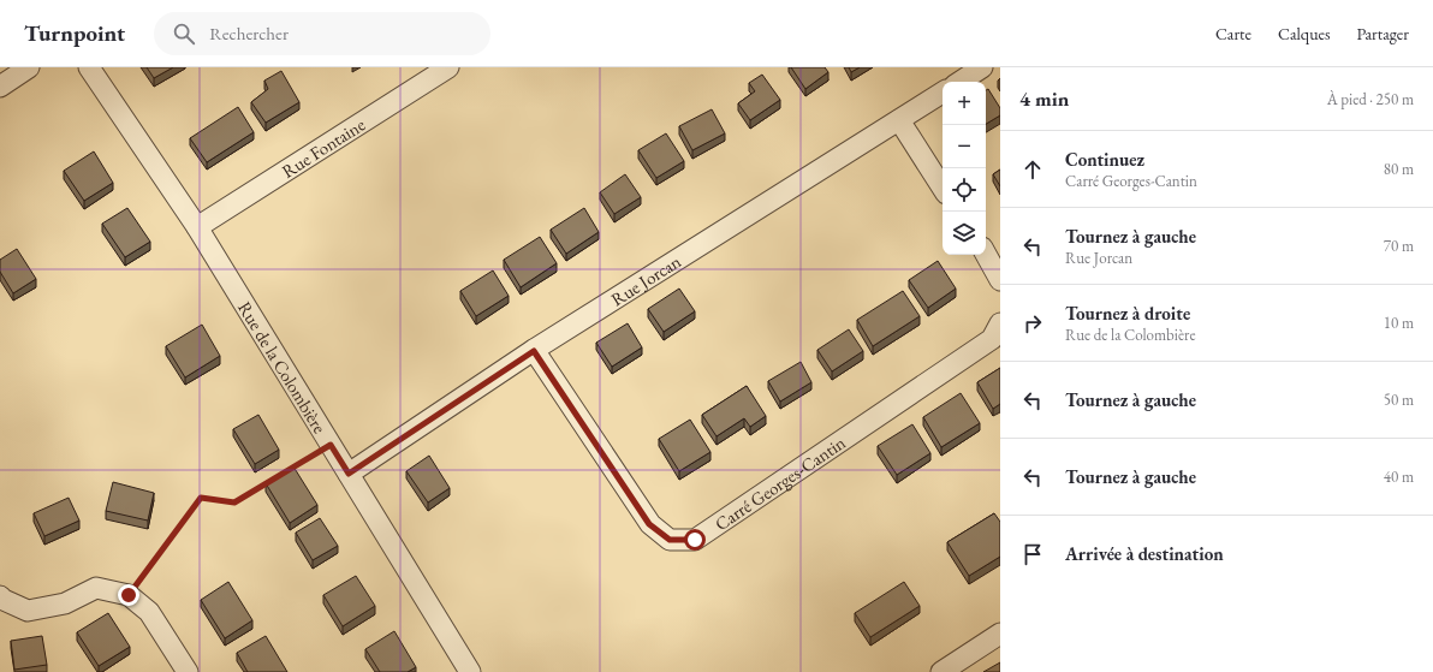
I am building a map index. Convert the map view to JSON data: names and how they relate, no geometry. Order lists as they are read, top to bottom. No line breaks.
{"streets":{"street":["Rue Fontaine","Rue Jorcan","Rue de la Colombière","Carré Georges-Cantin"]},"crossings":[["Rue Fontaine","Rue de la Colombière"],["Rue Jorcan","Rue de la Colombière"],["Rue Jorcan","Carré Georges-Cantin"]],"page":{"header":"Turnpoint","search":"Rechercher","nav":["Carte","Calques","Partager"],"heading":["4 min","À pied · 250 m"],"map_buttons":["+","−"],"list":[["Continuez","Carré Georges-Cantin","80 m"],["Tournez à gauche","Rue Jorcan","70 m"],["Tournez à droite","Rue de la Colombière","10 m"],["Tournez à gauche","50 m"],["Tournez à gauche","40 m"],"Arrivée à destination"]}}
